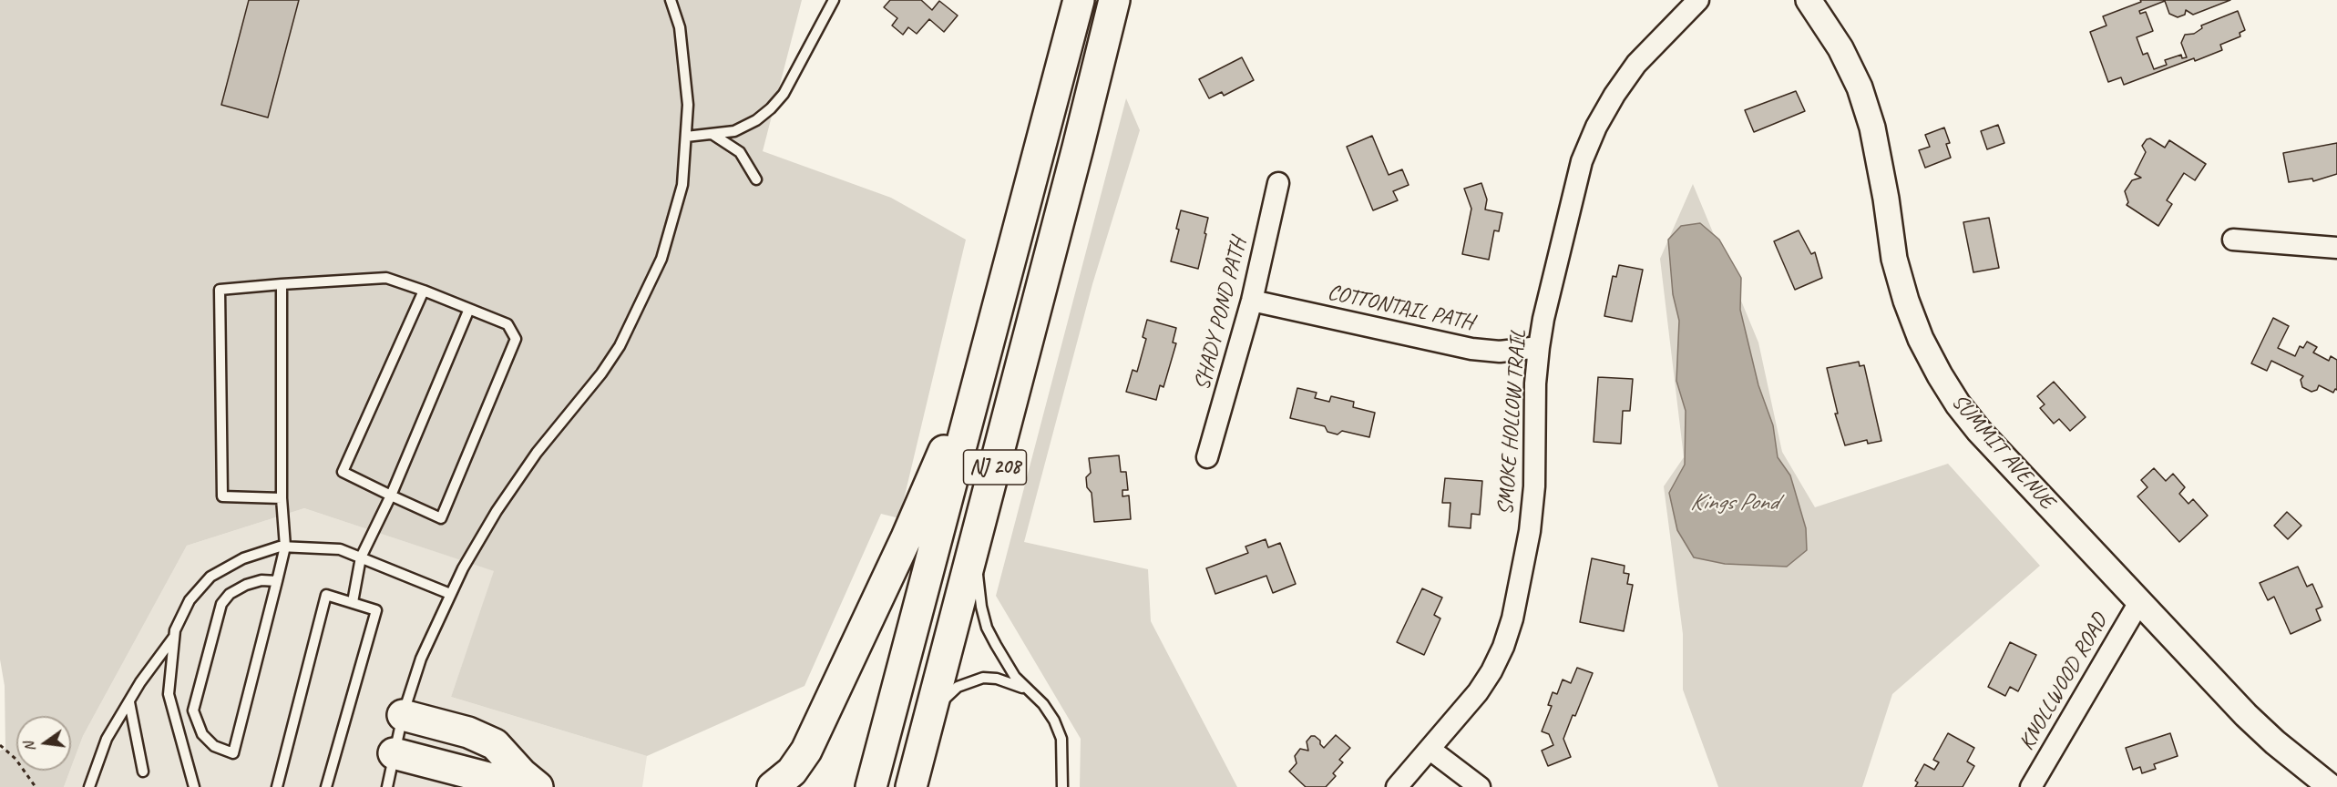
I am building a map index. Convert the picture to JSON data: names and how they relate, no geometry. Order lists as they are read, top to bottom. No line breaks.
{"streets":{"highway":["NJ 208"],"street":["COTTONTAIL PATH","SHADY POND PATH","SMOKE HOLLOW TRAIL","SUMMIT AVENUE","KNOLLWOOD ROAD"]},"crossings":[["COTTONTAIL PATH","SHADY POND PATH"],["COTTONTAIL PATH","SMOKE HOLLOW TRAIL"],["SUMMIT AVENUE","KNOLLWOOD ROAD"]],"water":["Kings Pond"],"north":"left"}
